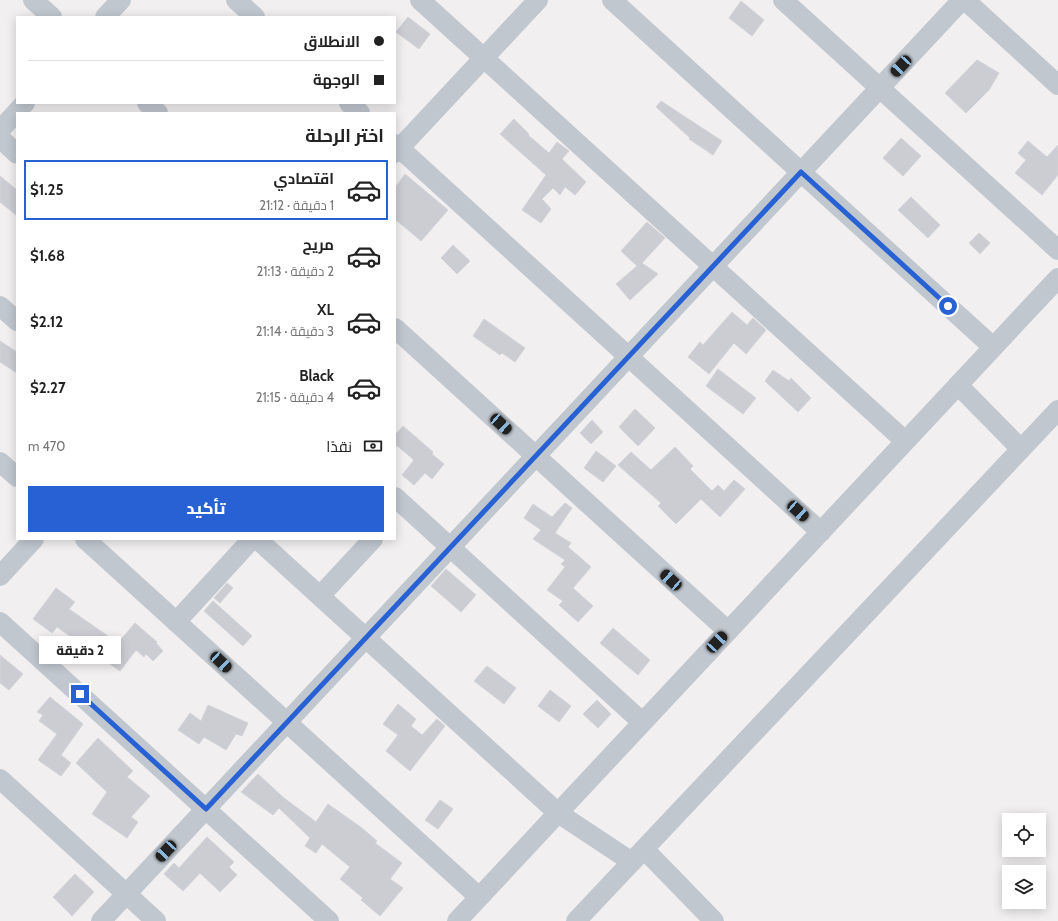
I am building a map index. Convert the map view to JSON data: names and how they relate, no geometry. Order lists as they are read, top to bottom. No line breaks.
{"page":{"banner":["الانطلاق","الوجهة"],"heading":"اختر الرحلة","list":[{"name":"اقتصادي","note":"1 دقيقة · 21:12","value":"$1.25"},{"name":"مريح","note":"2 دقيقة · 21:13","value":"$1.68"},{"name":"XL","note":"3 دقيقة · 21:14","value":"$2.12"},{"name":"Black","note":"4 دقيقة · 21:15","value":"$2.27"}],"pay":["نقدًا","470 m"],"buttons":"تأكيد","bubble":"2 دقيقة"}}
